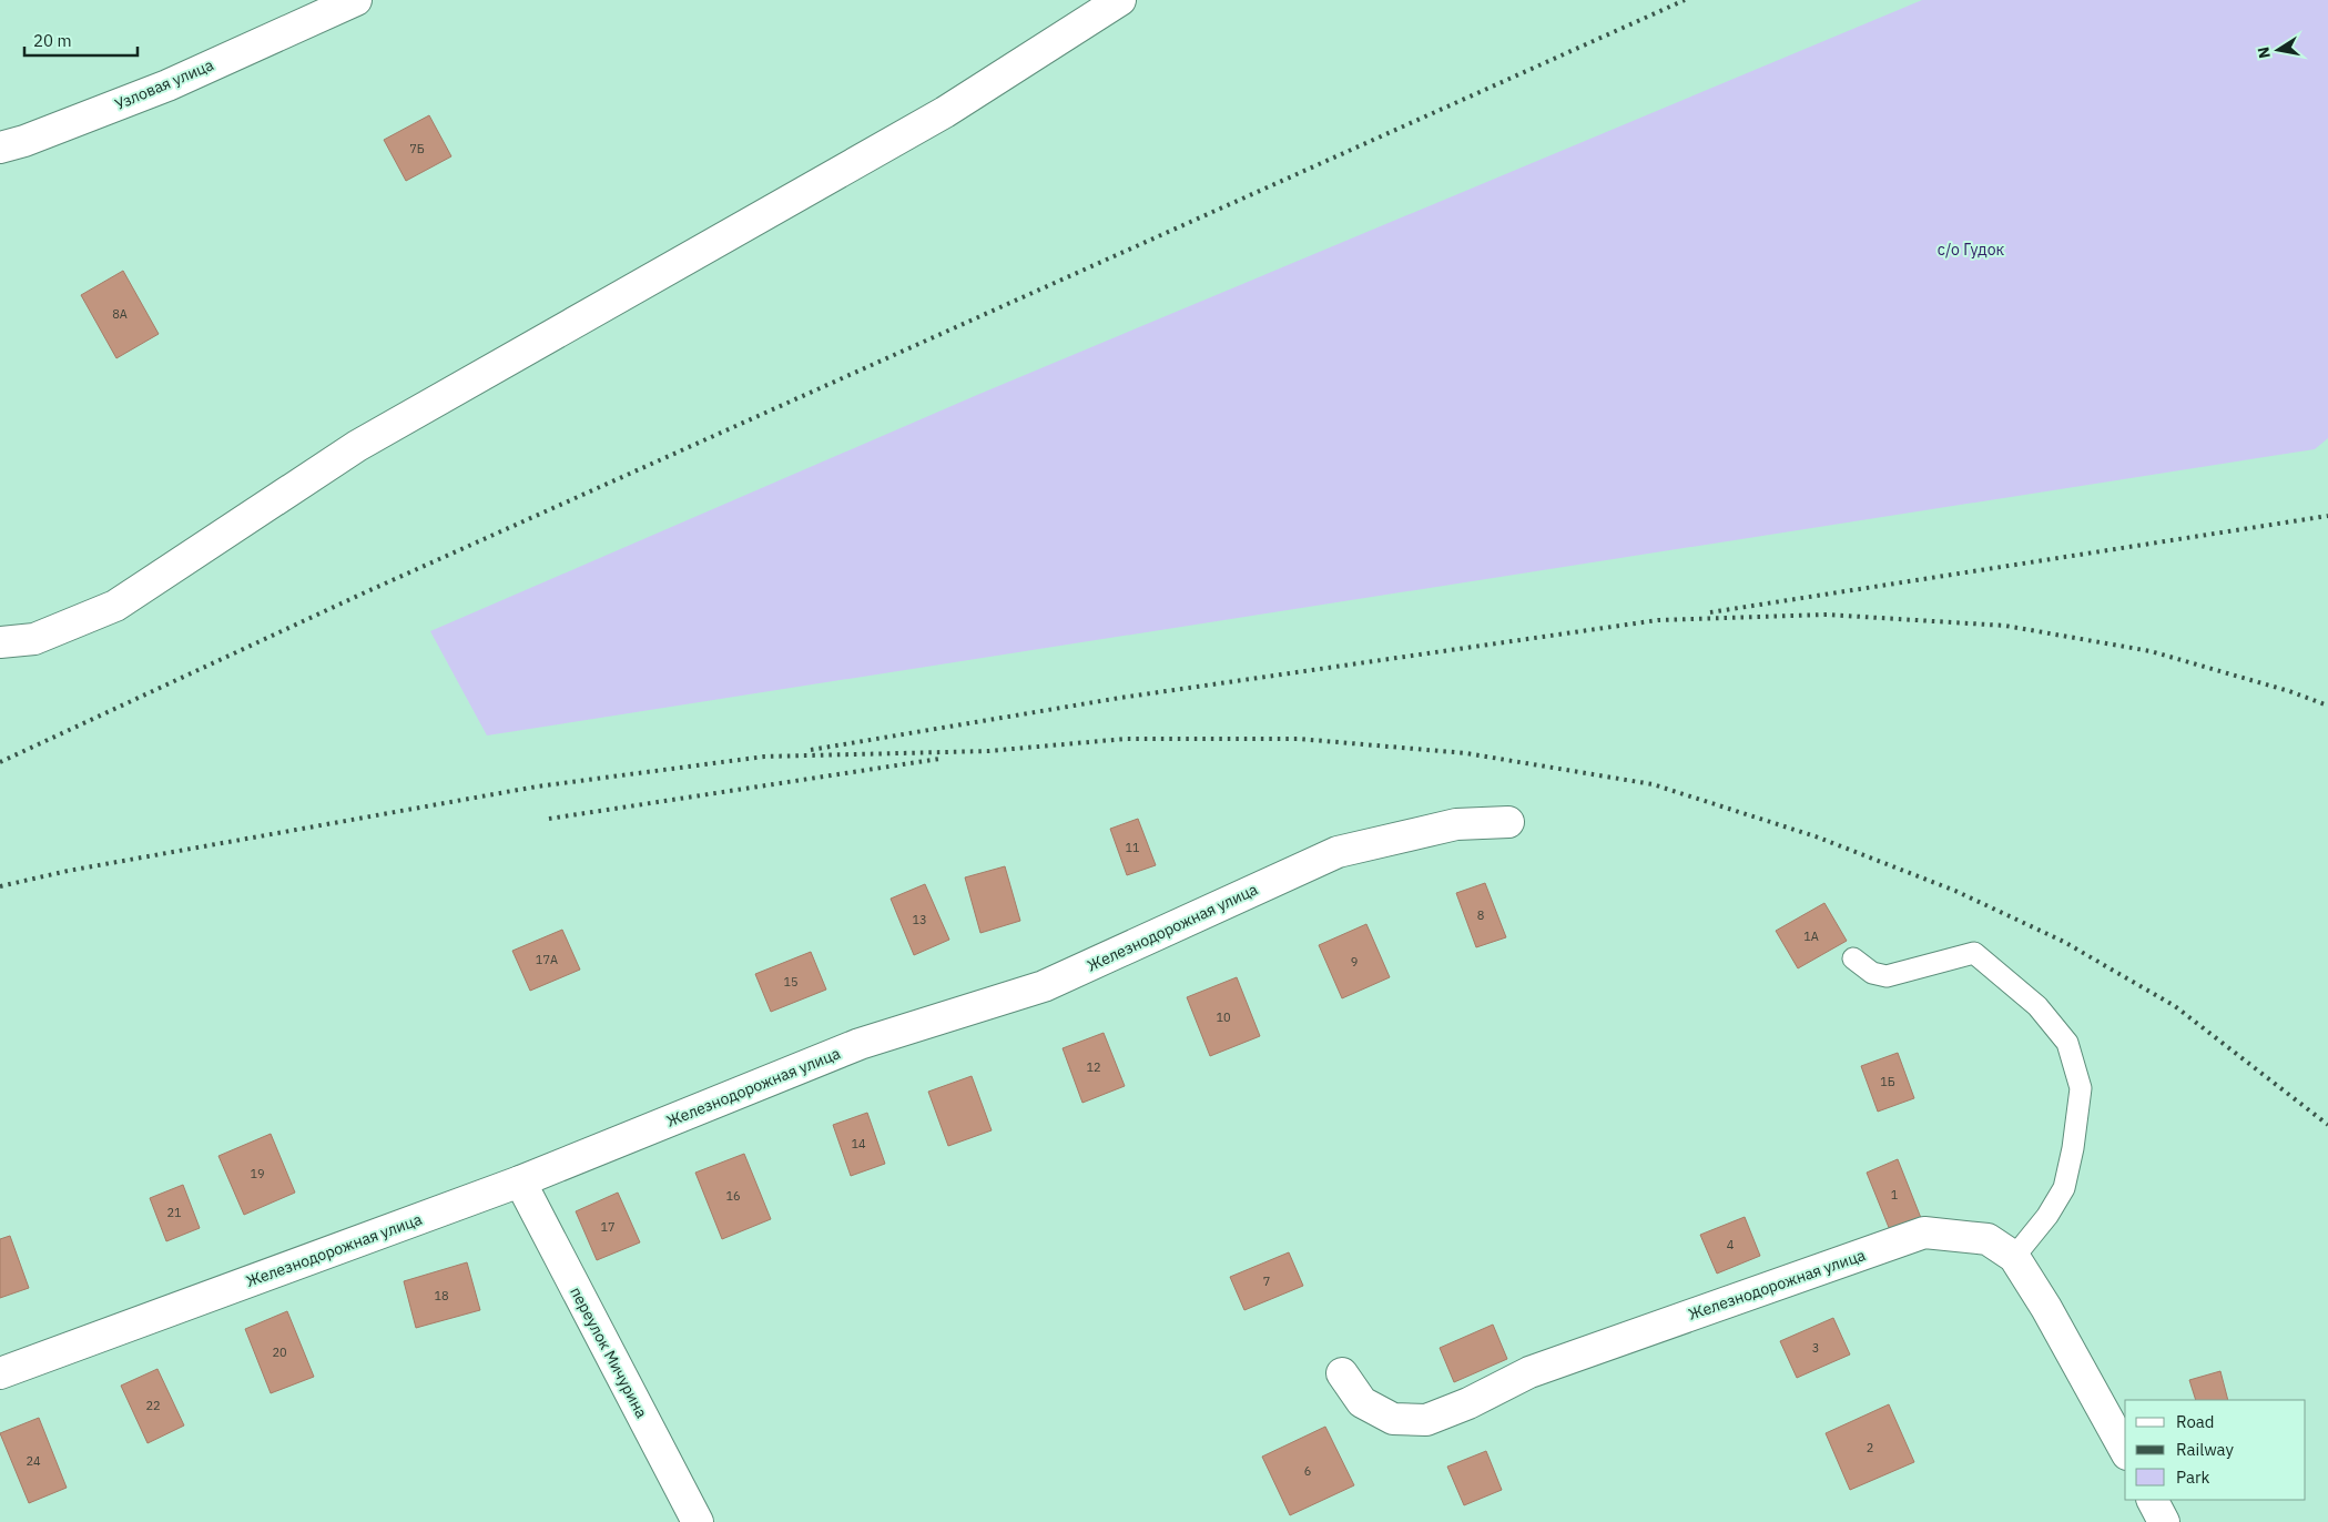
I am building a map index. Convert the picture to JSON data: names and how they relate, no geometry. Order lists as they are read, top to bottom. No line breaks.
{"streets":{"street":["Узловая улица","Железнодорожная улица","переулок Мичурина"]},"crossings":[["Железнодорожная улица","переулок Мичурина"]],"parks":["с/о Гудок"],"house_numbers":["7Б","8А","11","8","13","1А","17А","9","15","10","12","1Б","14","19","1","16","21","17","4","7","18","3","20","22","2","24","6"],"legend":["Road","Railway","Park"],"scale_bar":"20 m","north":"left"}
